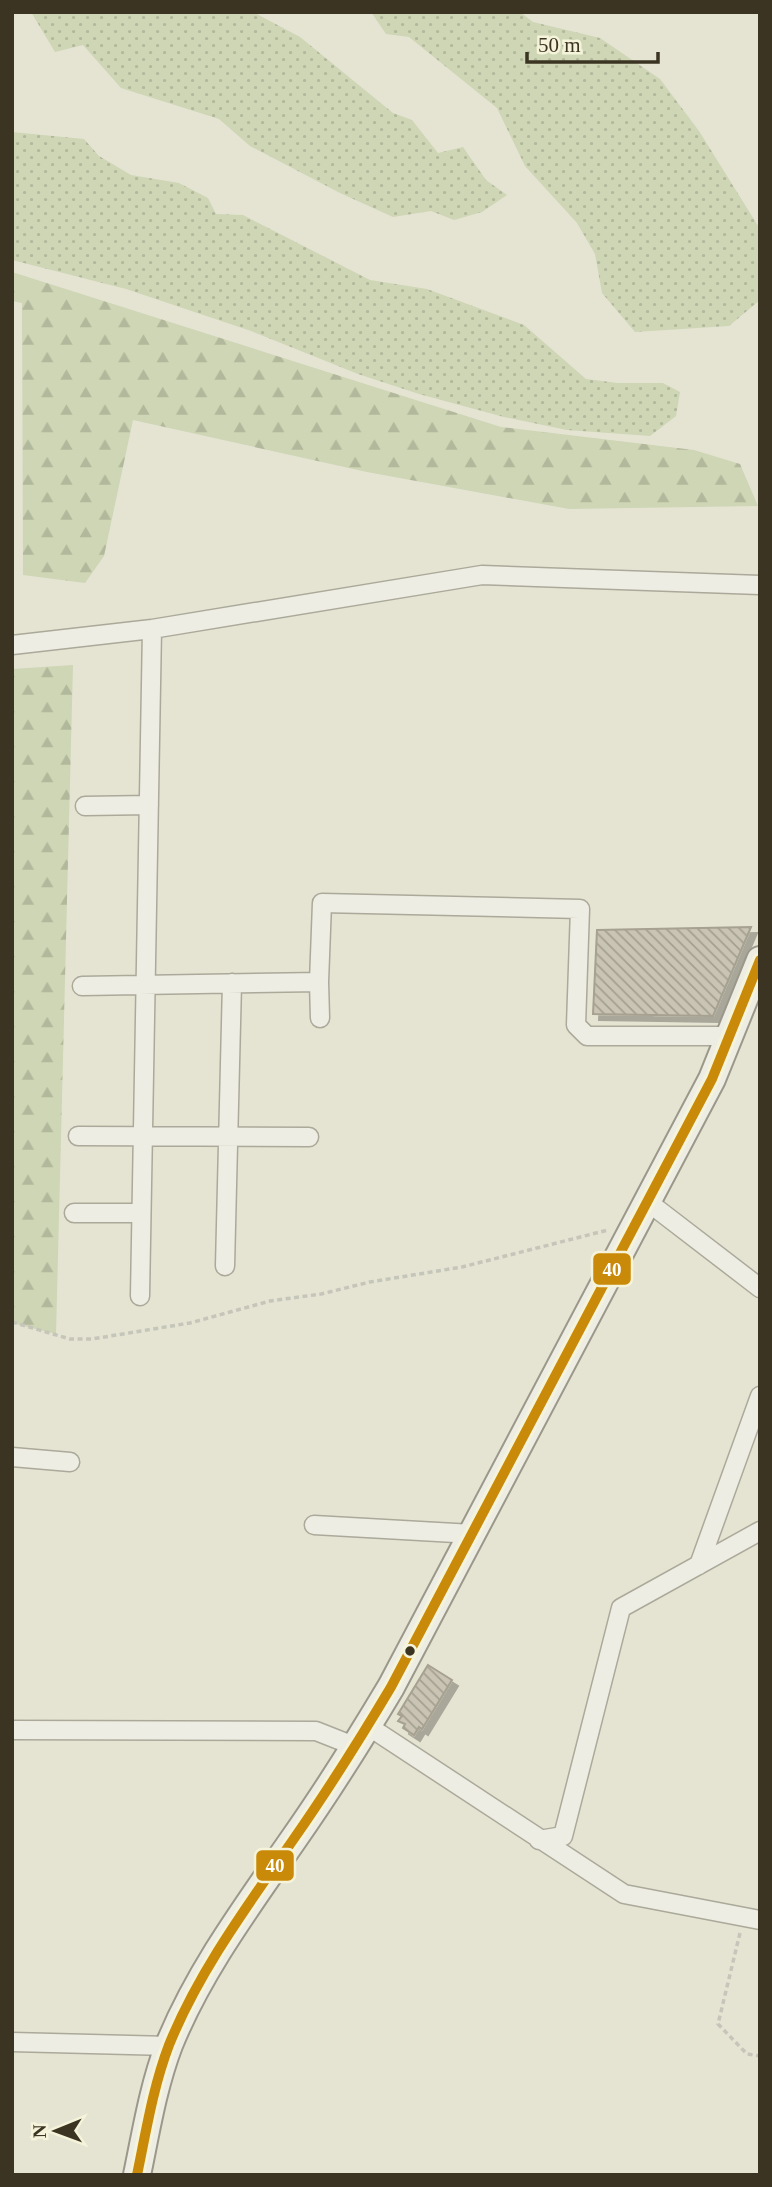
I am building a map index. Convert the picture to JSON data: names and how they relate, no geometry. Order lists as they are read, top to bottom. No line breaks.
{"lines":["transit line 40"],"scale_bar":"50 m","north":"left"}
